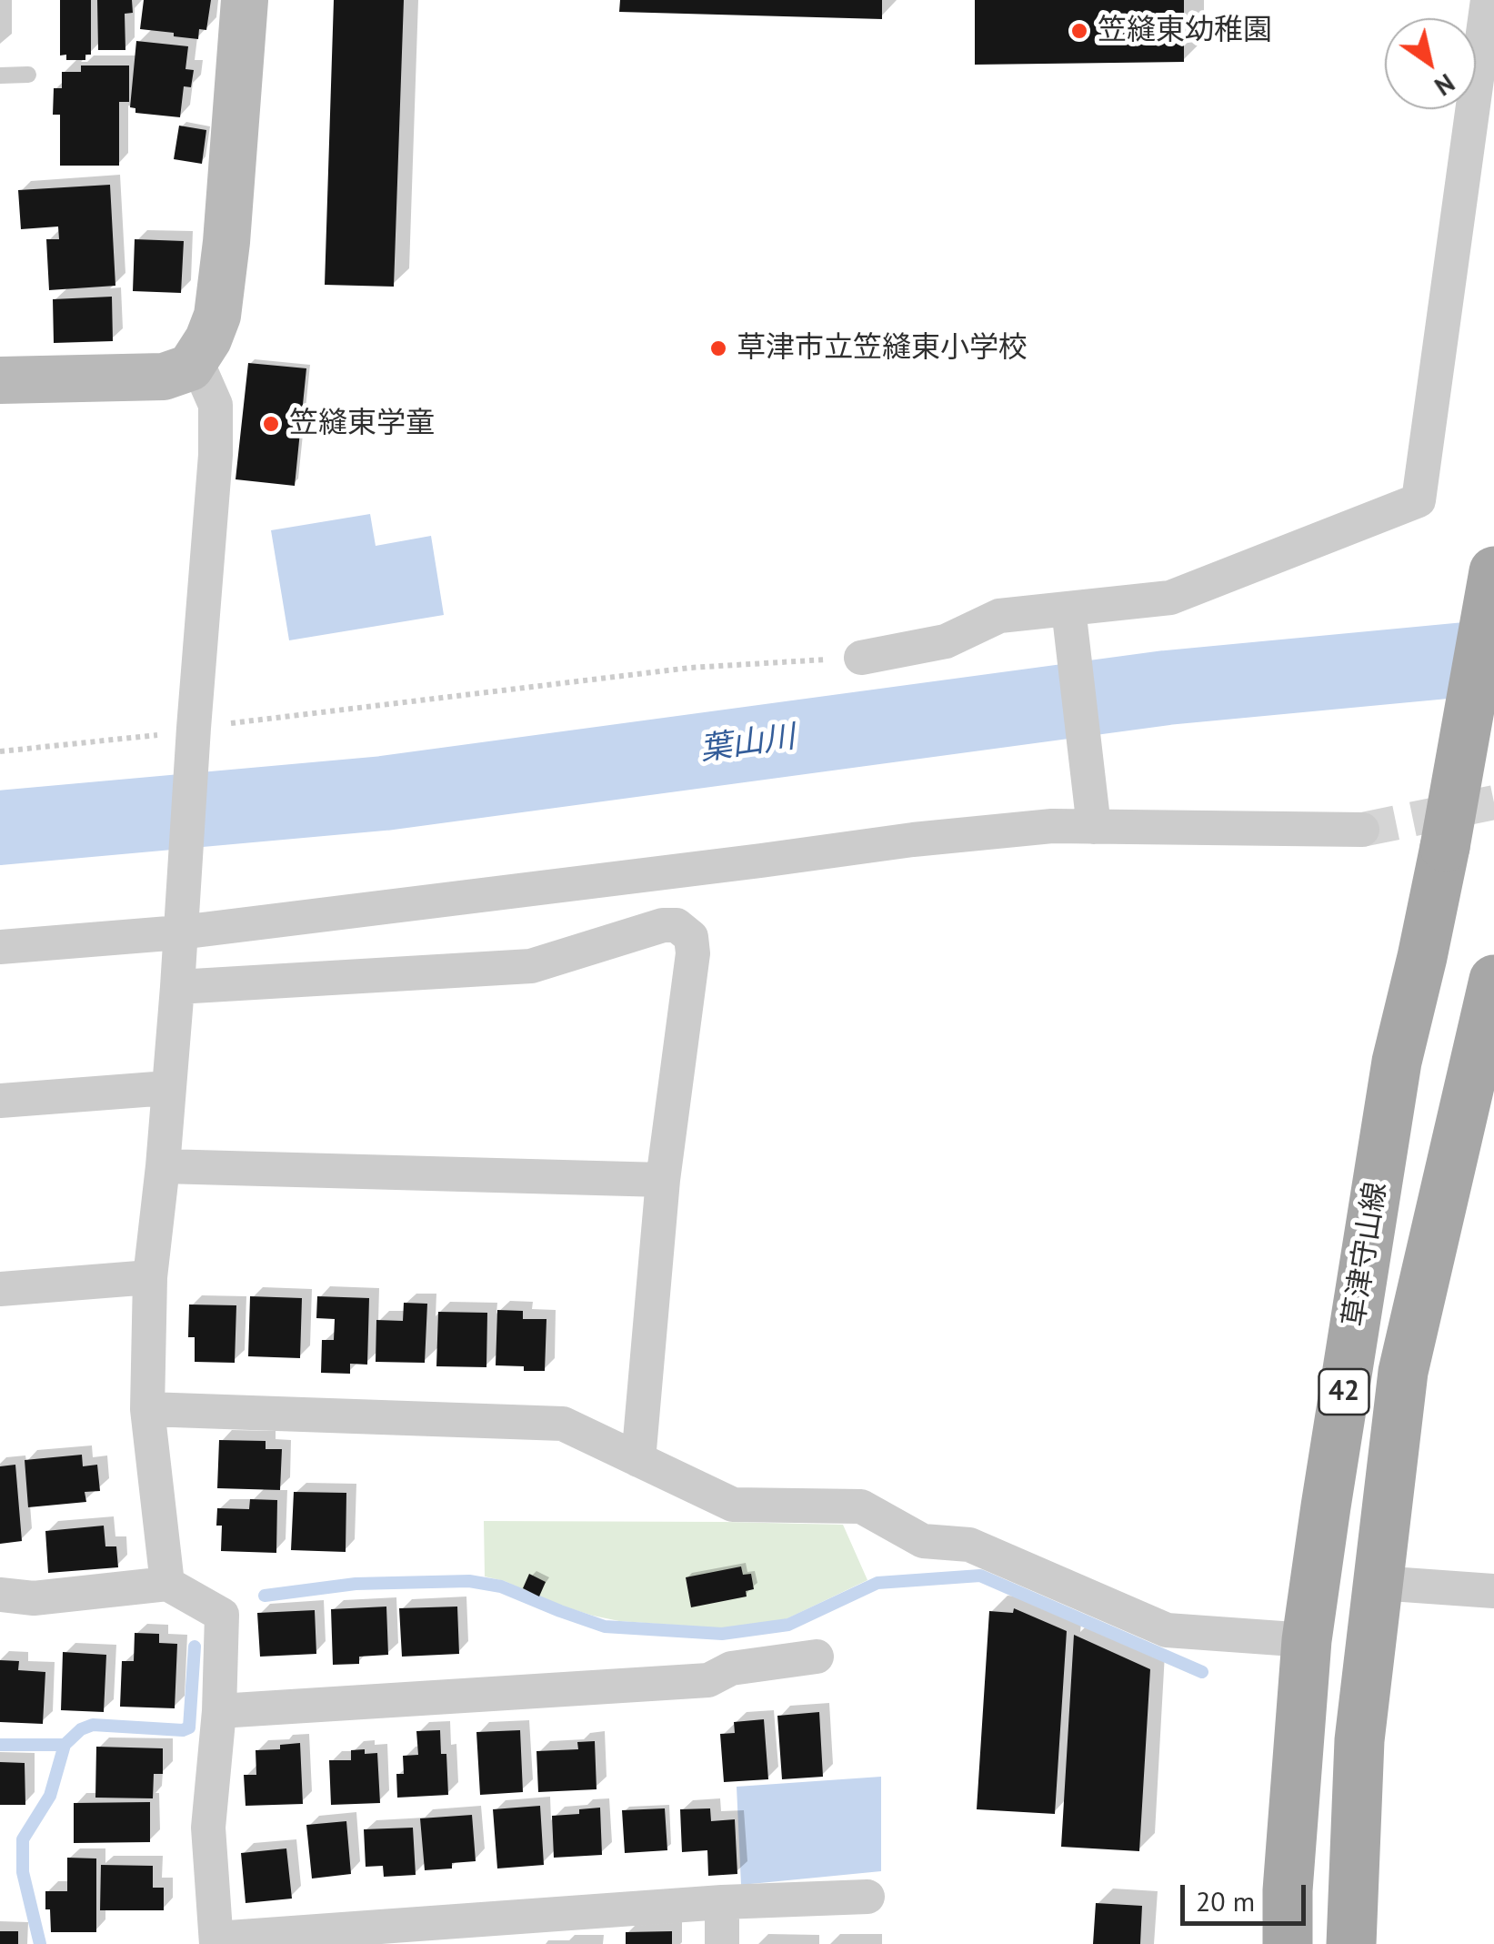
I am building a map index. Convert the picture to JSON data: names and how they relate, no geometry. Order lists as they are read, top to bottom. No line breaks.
{"streets":{"main road":["草津守山線","42"]},"water":["葉山川"],"places":["笠縫東幼稚園","草津市立笠縫東小学校","笠縫東学童"],"scale_bar":"20 m","north":"bottom right"}
